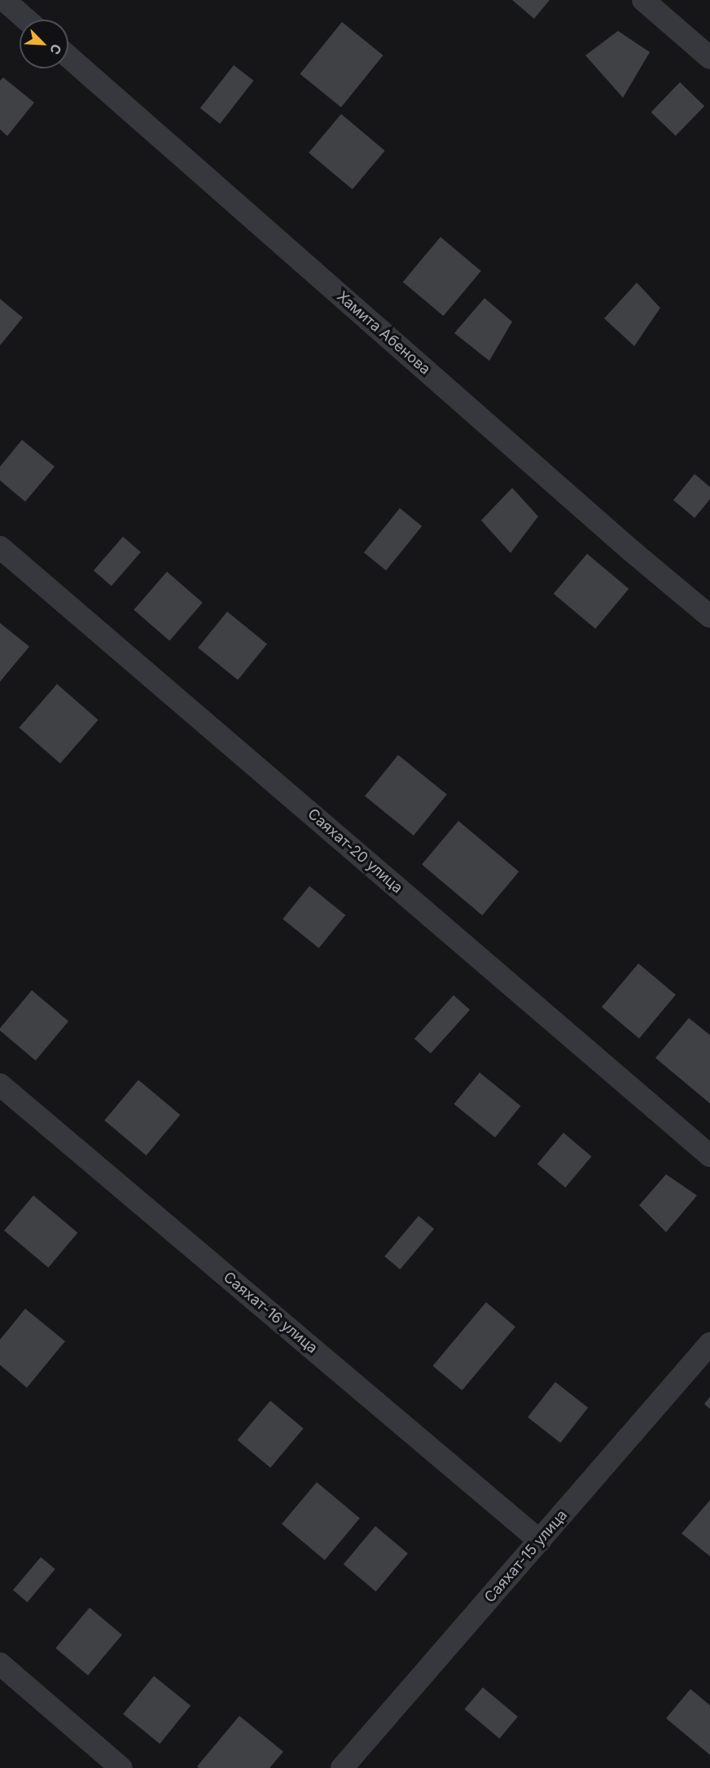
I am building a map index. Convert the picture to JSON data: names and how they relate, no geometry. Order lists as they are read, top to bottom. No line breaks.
{"streets":{"street":["Хамита Абенова","Саяхат-20 улица","Саяхат-16 улица","Саяхат-15 улица"]},"crossings":[["Саяхат-16 улица","Саяхат-15 улица"]],"north":"bottom right"}
